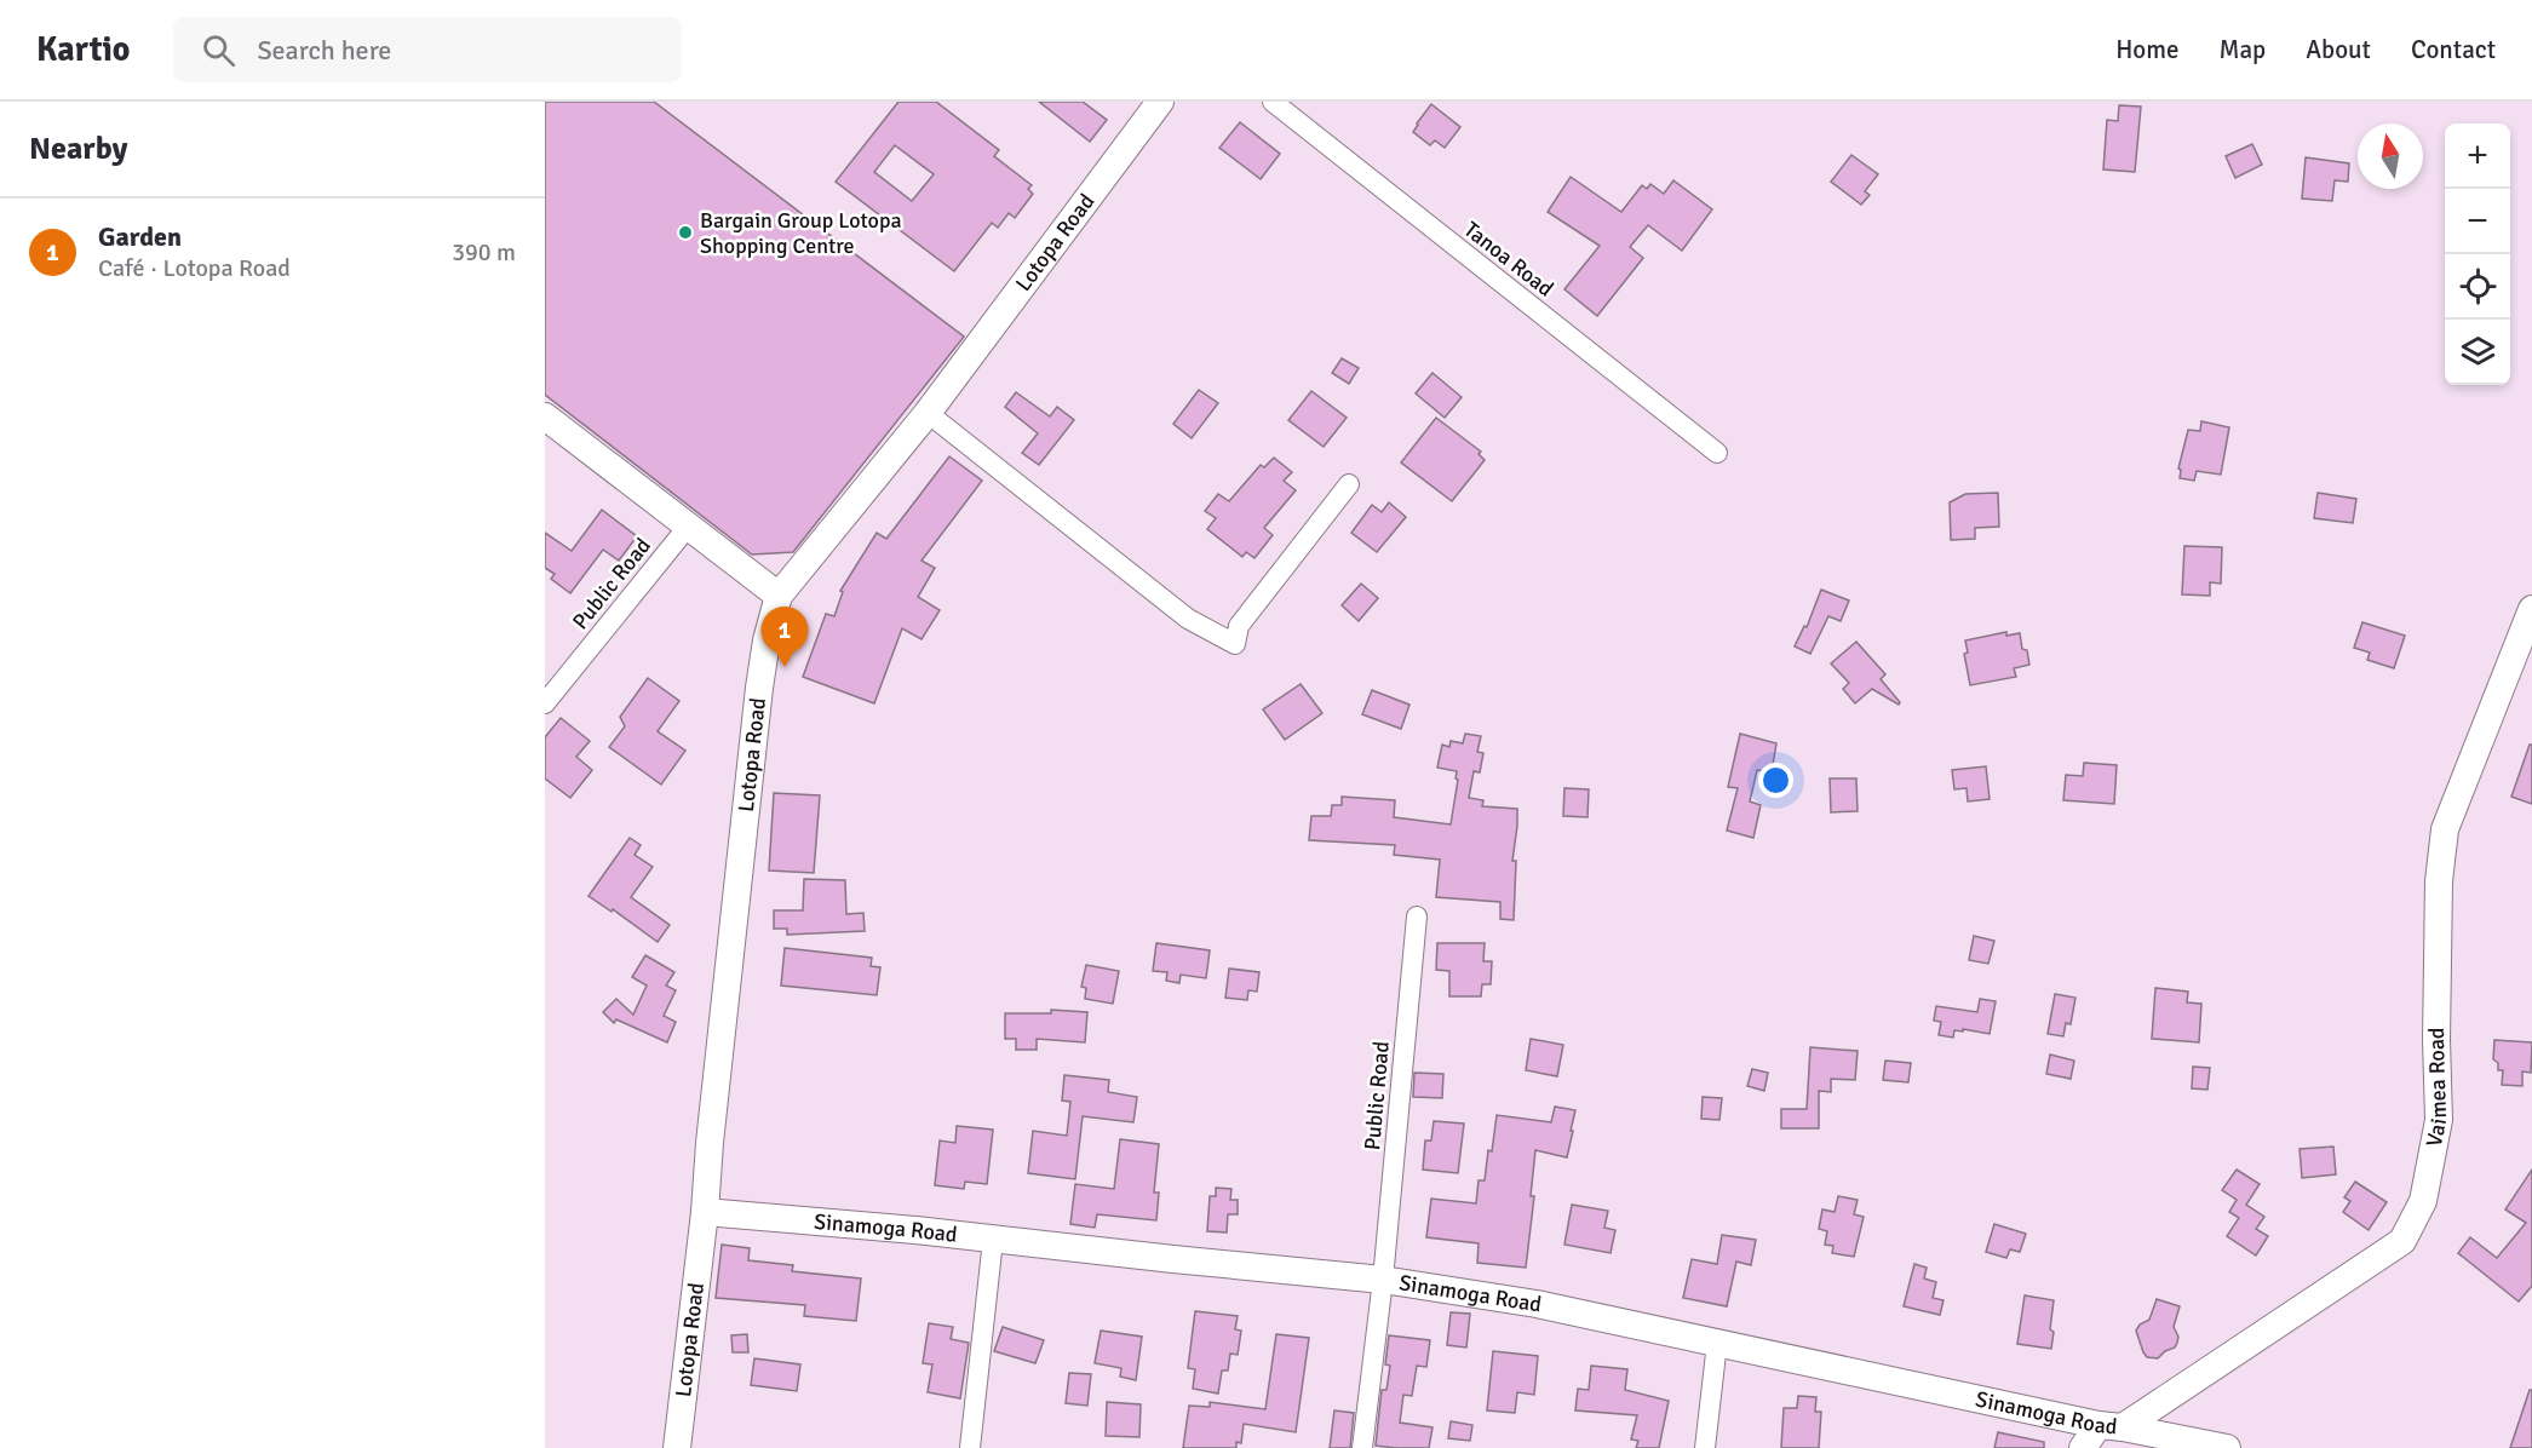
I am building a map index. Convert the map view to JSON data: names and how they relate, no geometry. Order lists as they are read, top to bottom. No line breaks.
{"streets":{"street":["Lotopa Road","Tanoa Road","Public Road","Vaimea Road","Sinamoga Road"]},"crossings":[["Lotopa Road","Sinamoga Road"],["Public Road","Sinamoga Road"],["Vaimea Road","Sinamoga Road"]],"places":["Bargain Group Lotopa Shopping Centre"],"north":"top","page":{"header":"Kartio","search":"Search here","nav":["Home","Map","About","Contact"],"heading":"Nearby","map_buttons":["+","−"],"list":[{"mark":"1","name":"Garden","note":"Café · Lotopa Road","value":"390 m"}],"pins":"1"}}
